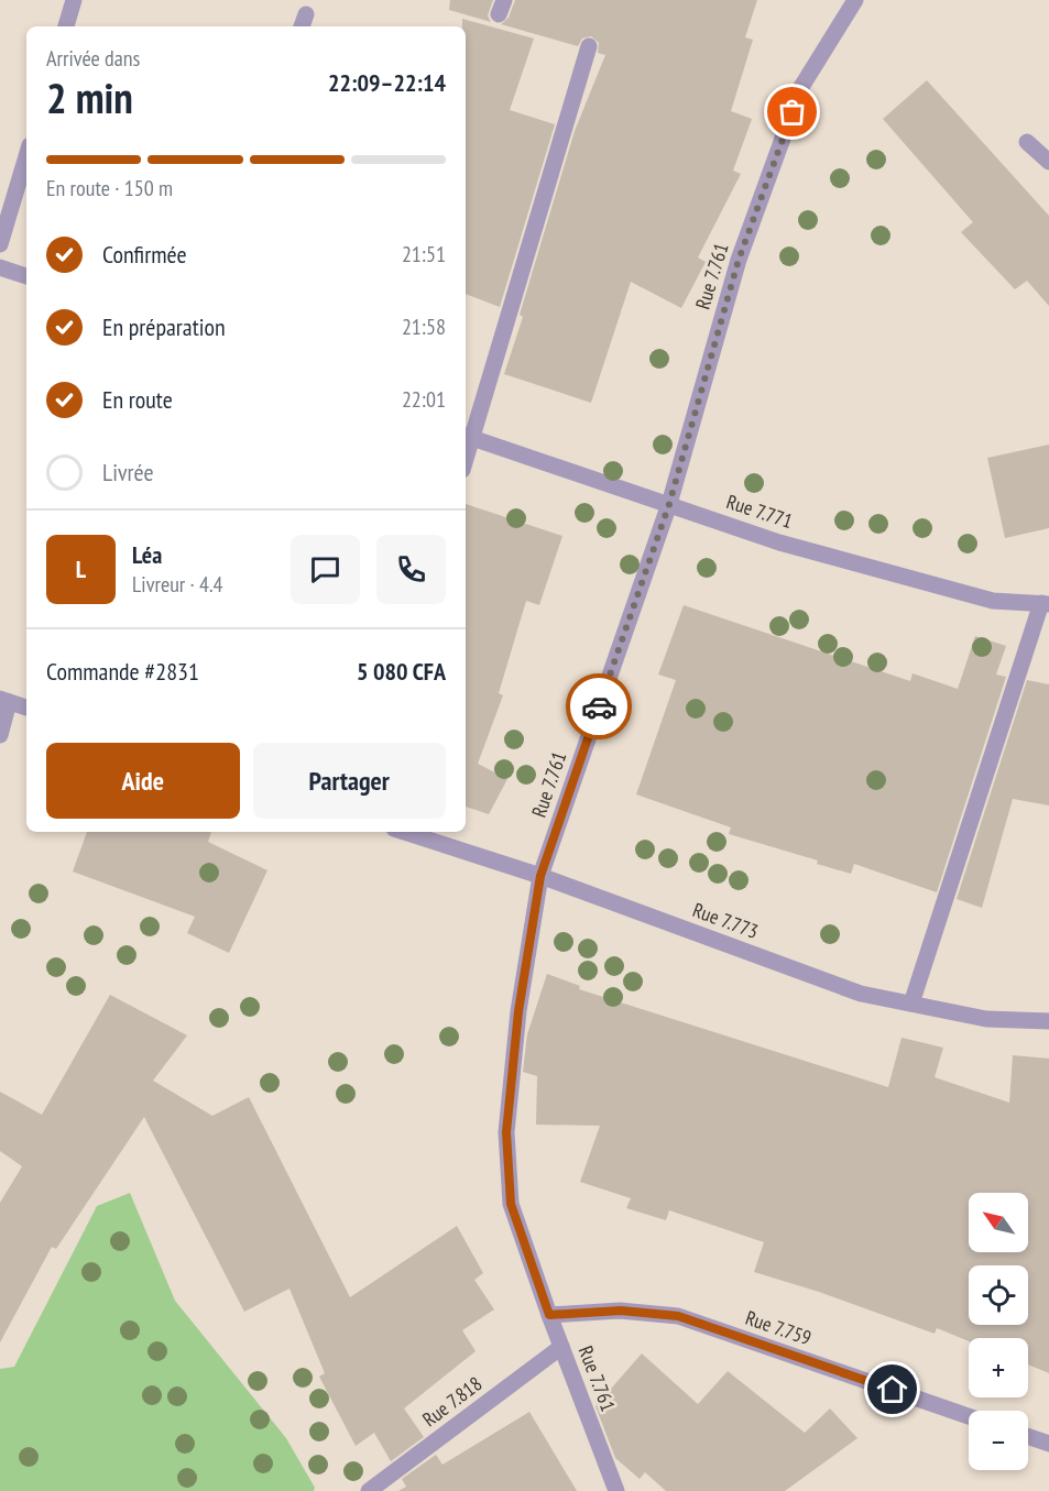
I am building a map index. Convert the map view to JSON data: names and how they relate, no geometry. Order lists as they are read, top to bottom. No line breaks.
{"streets":{"street":["Rue 7.761","Rue 7.771","Rue 7.773","Rue 7.759","Rue 7.818"]},"crossings":[["Rue 7.761","Rue 7.771"],["Rue 7.761","Rue 7.773"],["Rue 7.761","Rue 7.759"],["Rue 7.761","Rue 7.818"]],"north":"top left","page":{"heading":["2 min","Arrivée dans","22:09–22:14"],"panel":["Léa","Livreur · 4.4","Commande #2831","5 080 CFA"],"bar":"En route · 150 m","list":[["Confirmée","21:51"],["En préparation","21:58"],["En route","22:01"],"Livrée"],"round":"L","buttons":["Aide","Partager"],"map_buttons":["+","−"]}}
